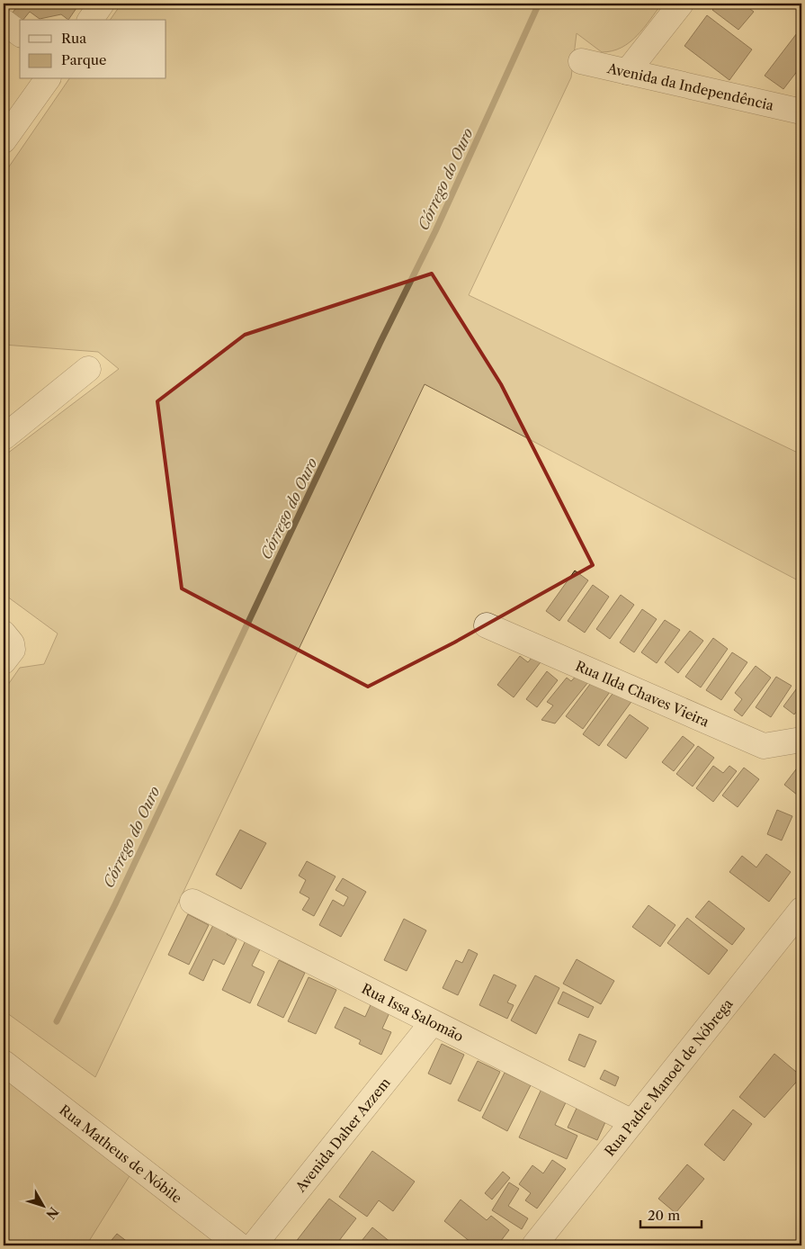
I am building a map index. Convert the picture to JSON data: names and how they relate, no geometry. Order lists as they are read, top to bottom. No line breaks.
{"streets":{"street":["Avenida da Independência","Rua Ilda Chaves Vieira","Rua Issa Salomão","Rua Padre Manoel de Nóbrega","Avenida Daher Azzem","Rua Matheus de Nóbile"]},"crossings":[["Rua Issa Salomão","Rua Padre Manoel de Nóbrega"],["Rua Issa Salomão","Avenida Daher Azzem"]],"water":["Córrego do Ouro"],"legend":["Rua","Parque"],"scale_bar":"20 m","north":"bottom right"}
